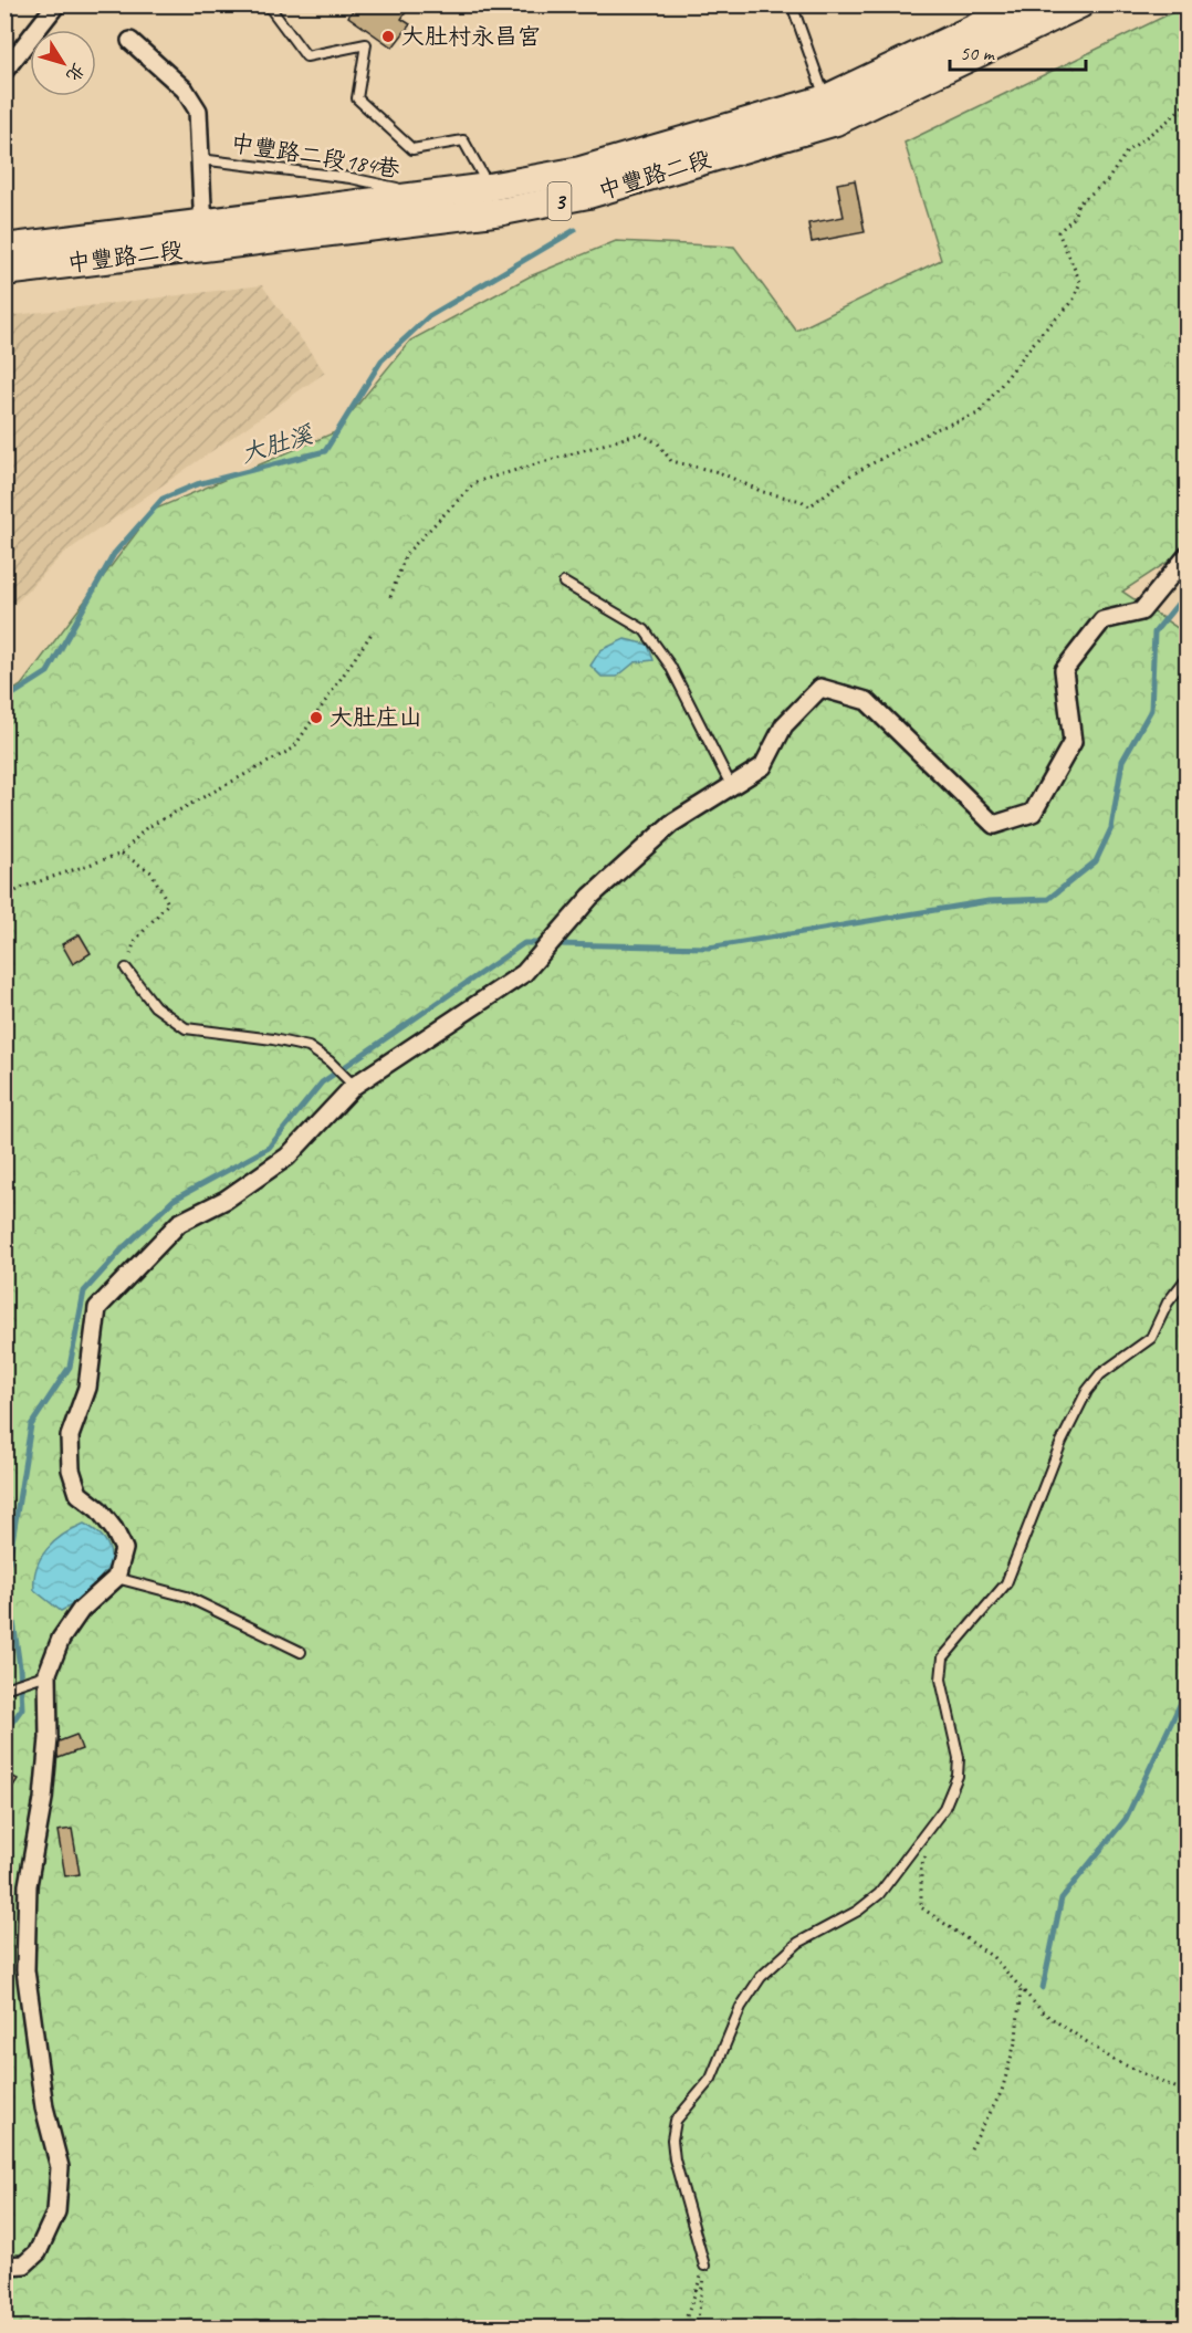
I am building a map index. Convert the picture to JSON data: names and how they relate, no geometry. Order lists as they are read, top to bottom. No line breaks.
{"streets":{"main road":["中豐路二段","3"],"lane":["中豐路二段184巷"]},"crossings":[["中豐路二段184巷","中豐路二段"]],"water":["大肚溪"],"places":["大肚村永昌宮","大肚庄山"],"scale_bar":"50 m","north":"bottom right"}
